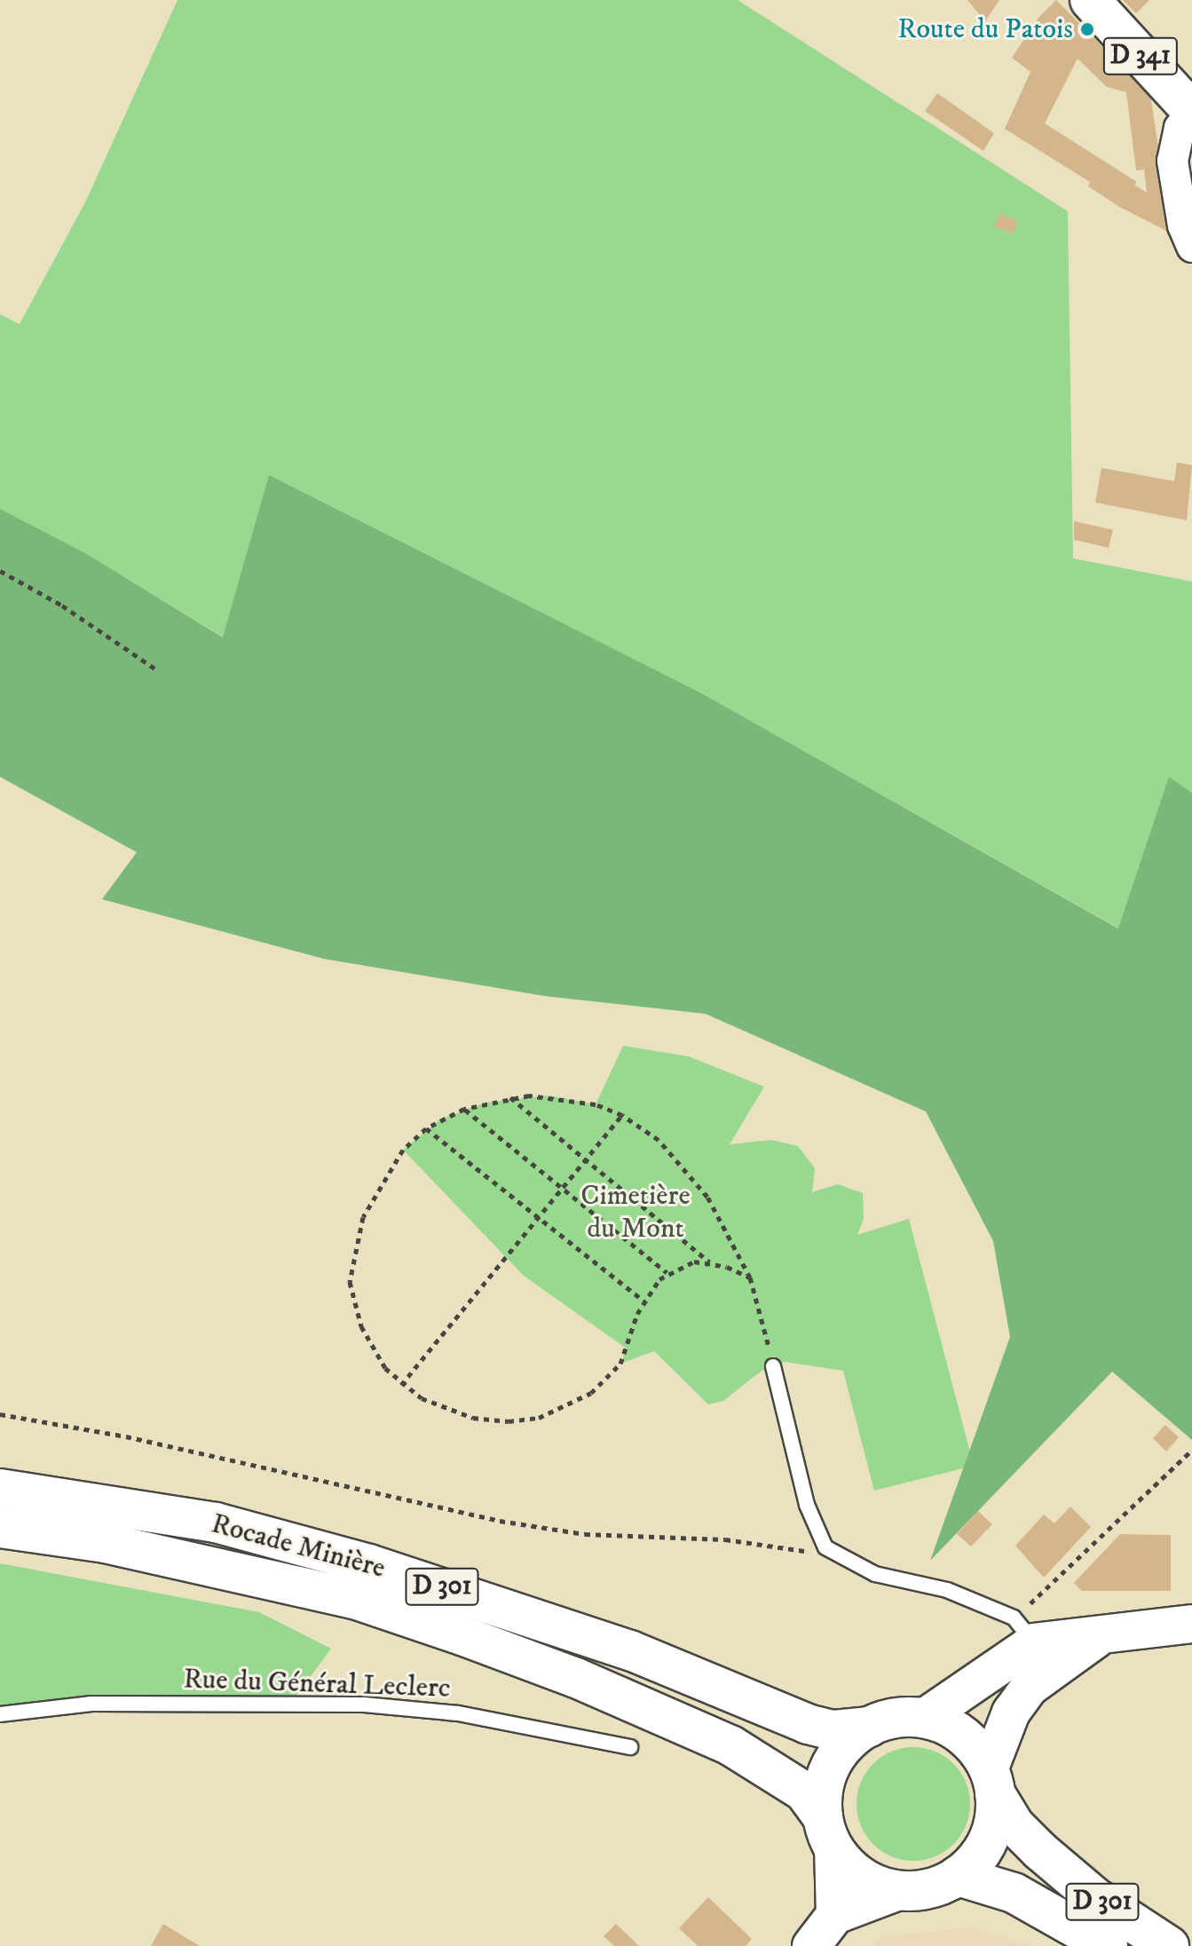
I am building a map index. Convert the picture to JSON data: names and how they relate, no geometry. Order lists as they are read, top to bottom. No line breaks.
{"streets":{"main road":["D 341","Rocade Minière","D 301"],"lane":["Rue du Général Leclerc"]},"crossings":[["Rocade Minière","D 301"]],"parks":["Cimetière du Mont"],"places":["Route du Patois"]}
